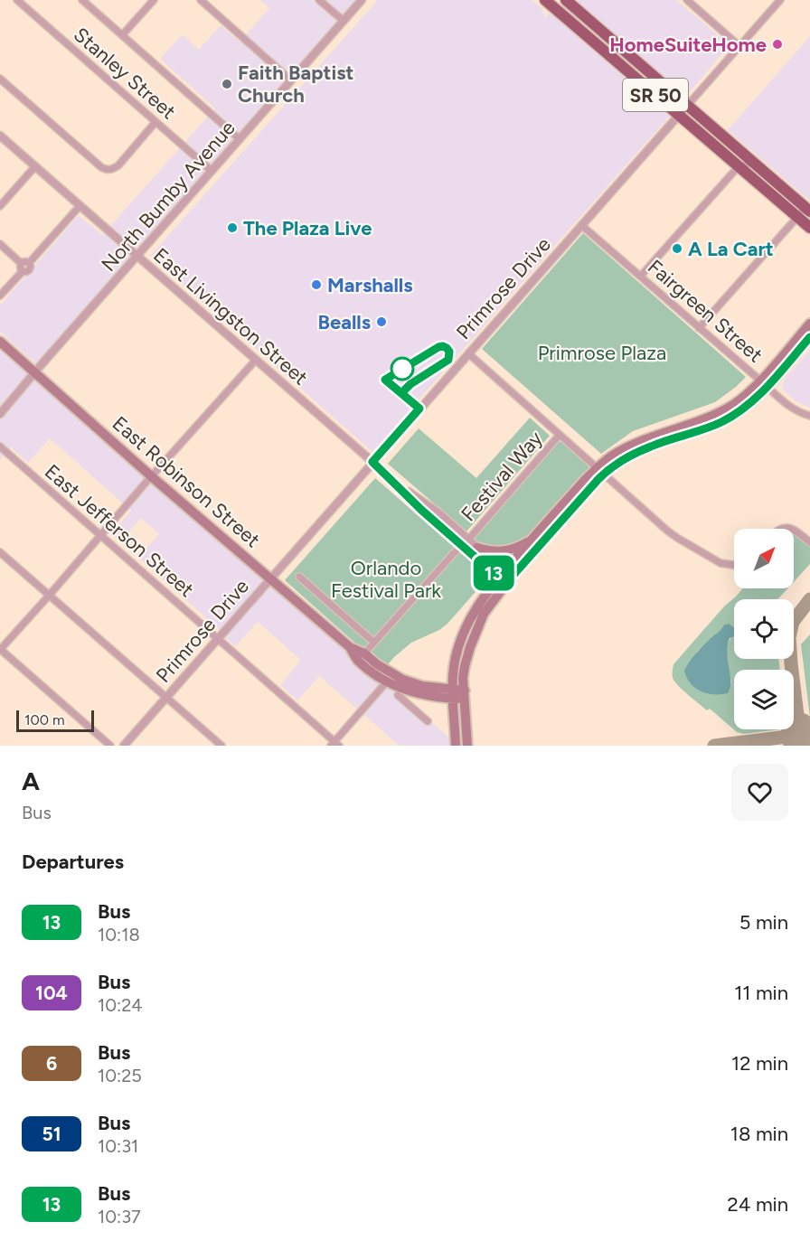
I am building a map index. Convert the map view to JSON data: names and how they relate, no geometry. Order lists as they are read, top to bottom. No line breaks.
{"streets":{"highway":["SR 50"],"main road":["East Robinson Street"],"street":["Stanley Street","North Bumby Avenue","Primrose Drive","Fairgreen Street","East Livingston Street","Festival Way","East Jefferson Street"]},"crossings":[["Stanley Street","North Bumby Avenue"],["SR 50","Primrose Drive"],["North Bumby Avenue","East Livingston Street"],["North Bumby Avenue","East Robinson Street"],["Primrose Drive","Fairgreen Street"],["Primrose Drive","East Livingston Street"],["Primrose Drive","East Robinson Street"],["Primrose Drive","East Jefferson Street"],["East Livingston Street","Festival Way"],["Festival Way","East Robinson Street"]],"parks":["Primrose Plaza","Orlando Festival Park"],"places":["HomeSuiteHome","Faith Baptist Church","The Plaza Live","A La Cart","Marshalls","Bealls"],"lines":["bus line 13"],"scale_bar":"100 m","north":"top right","page":{"on_map":"13","scale":"100 m","heading":[["A","Bus"],"Departures"],"list":[{"mark":"13","name":"Bus","note":"10:18","value":"5 min"},{"mark":"104","name":"Bus","note":"10:24","value":"11 min"},{"mark":"6","name":"Bus","note":"10:25","value":"12 min"},{"mark":"51","name":"Bus","note":"10:31","value":"18 min"},{"mark":"13","name":"Bus","note":"10:37","value":"24 min"}]}}
